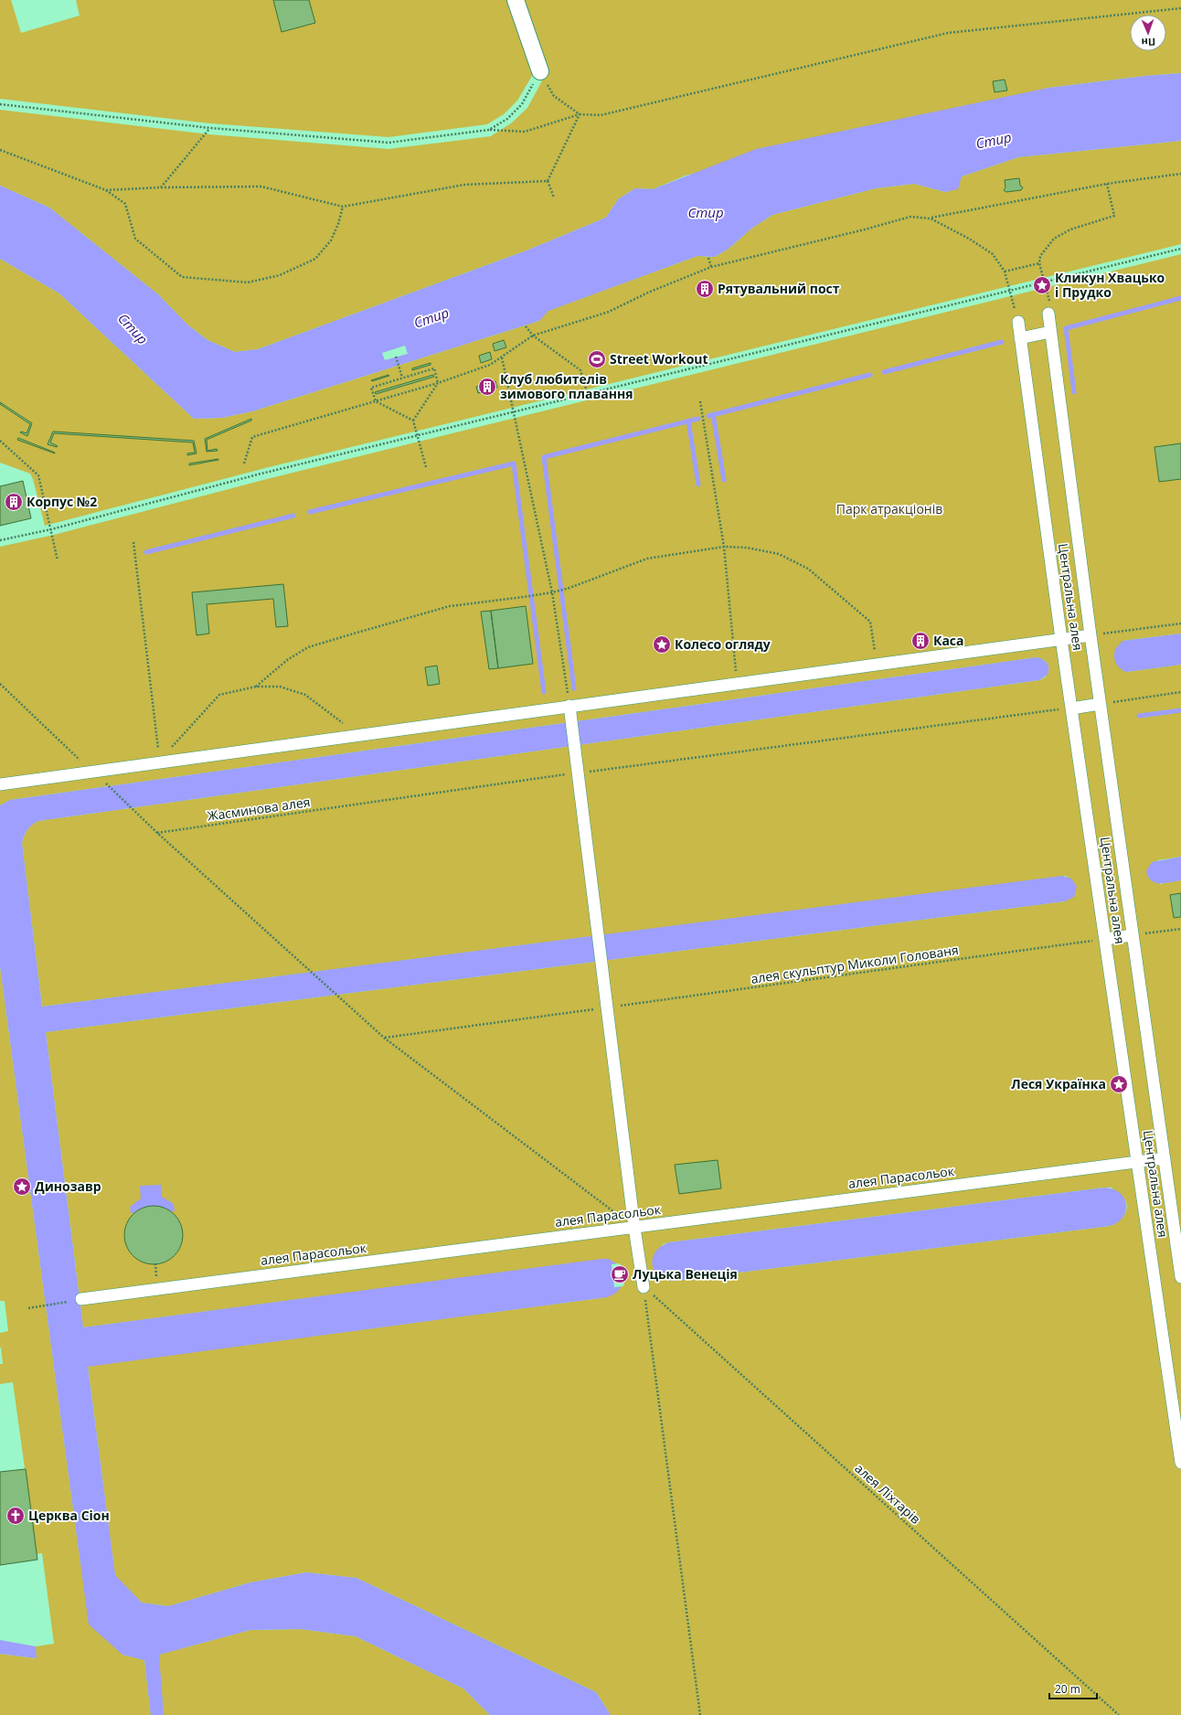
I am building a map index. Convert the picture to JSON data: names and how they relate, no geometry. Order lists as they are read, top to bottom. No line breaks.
{"streets":{"street":["Центральна алея","алея Парасольок"],"path":["Жасминова алея","алея скульптур Миколи Голованя","алея Ліхтарів"]},"crossings":[["Центральна алея","Жасминова алея"],["Центральна алея","алея скульптур Миколи Голованя"],["Центральна алея","алея Парасольок"]],"water":["Стир"],"parks":["Парк атракціонів"],"places":{"place":["Кликун Хвацько і Прудко","Колесо огляду","Леся Українка","Динозавр"],"building":["Рятувальний пост","Клуб любителів зимового плавання","Корпус №2","Каса"],"sports":["Street Workout"],"cafe":["Луцька Венеція"],"church":["Церква Сіон"]},"scale_bar":"20 m","north":"bottom"}
